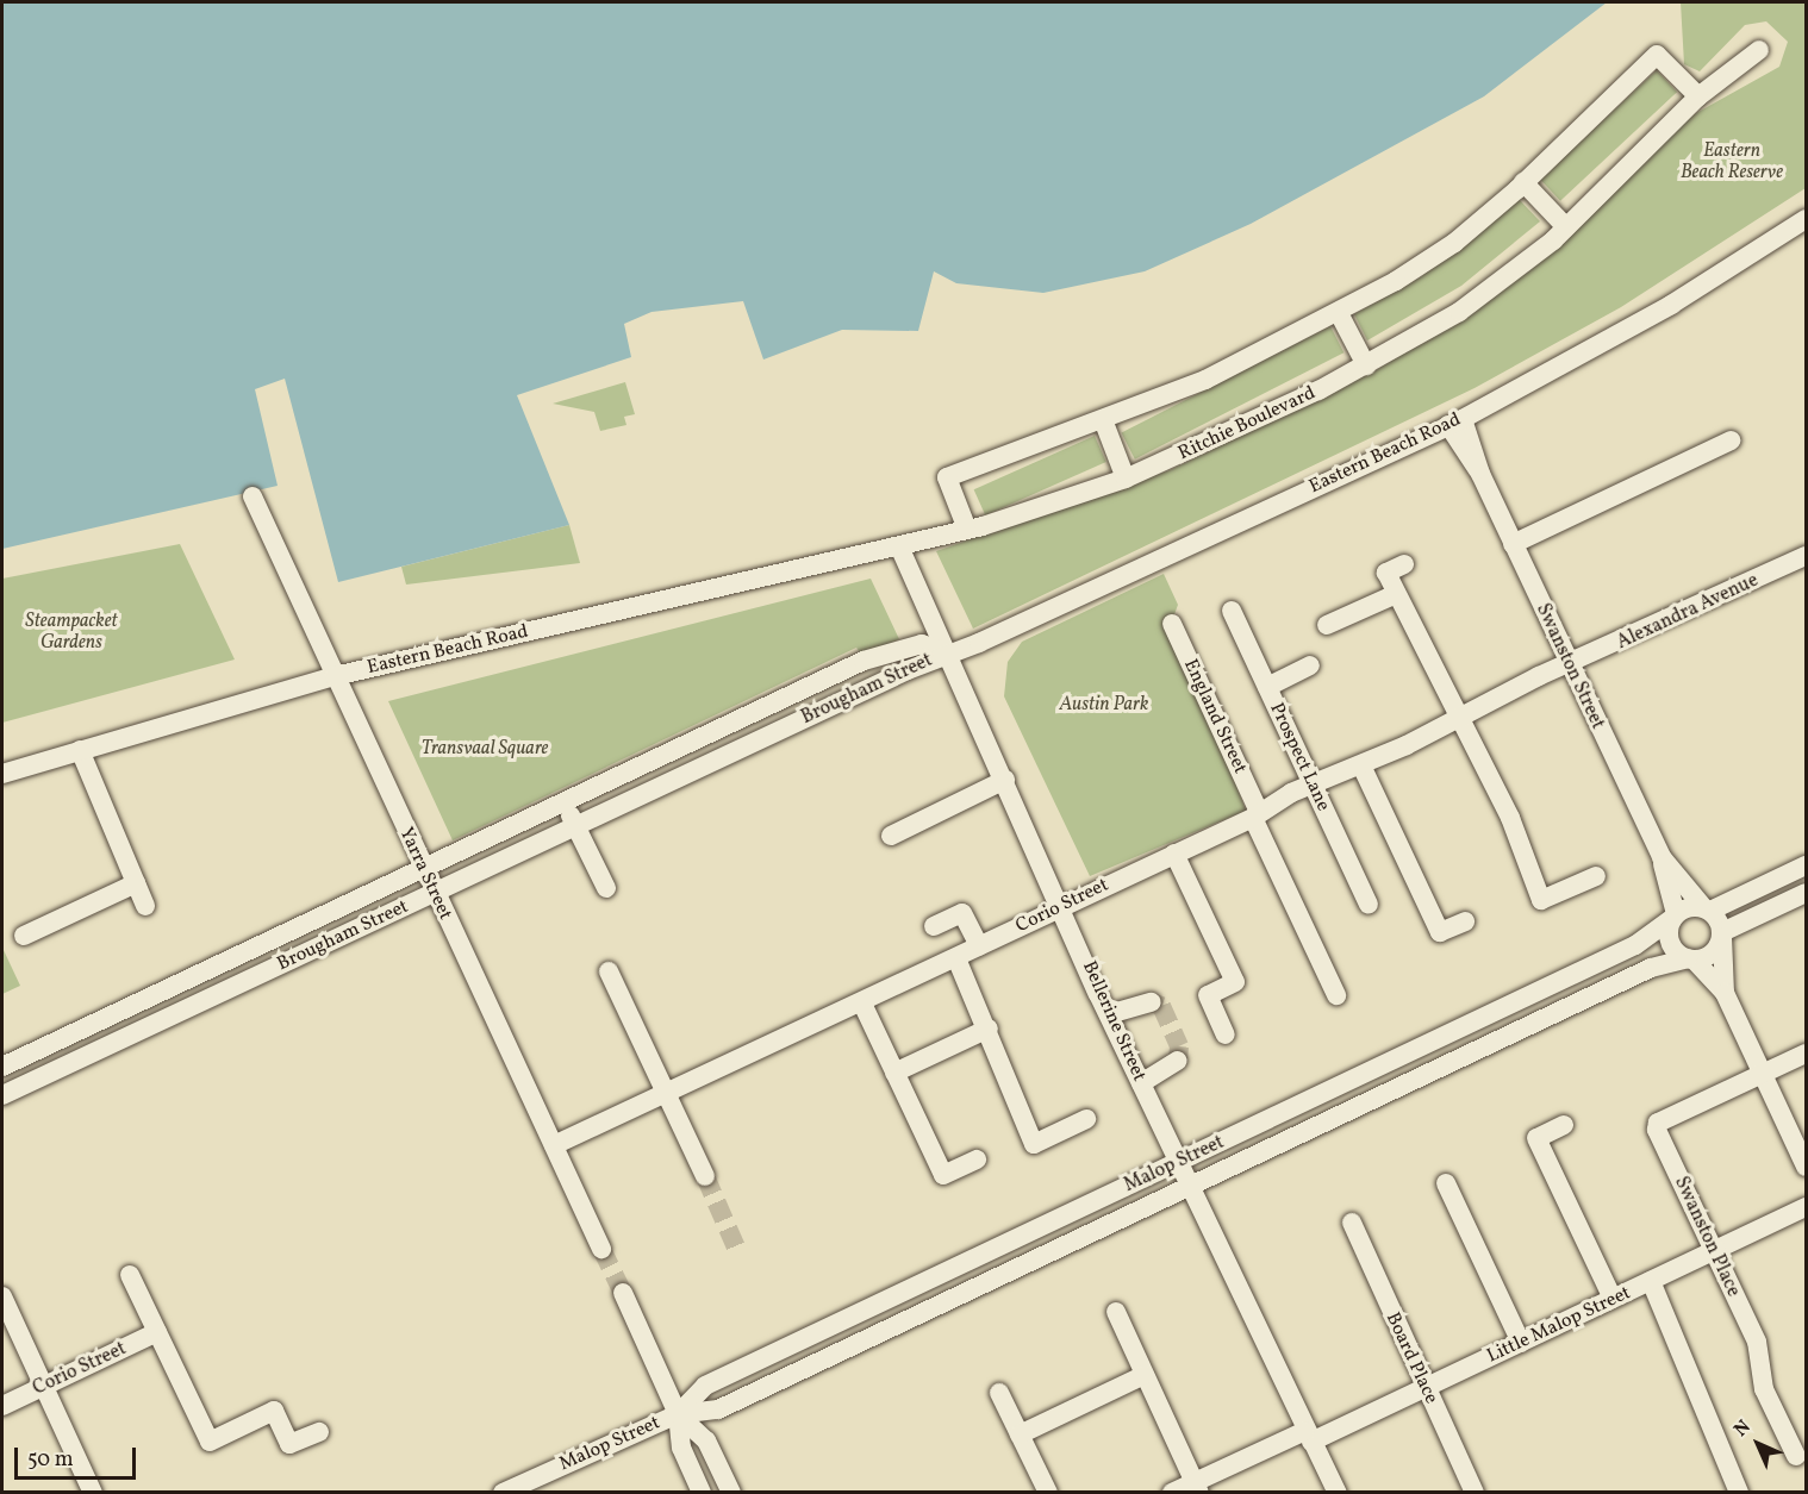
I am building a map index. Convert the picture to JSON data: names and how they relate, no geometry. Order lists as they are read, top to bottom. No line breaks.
{"streets":{"street":["Ritchie Boulevard","Eastern Beach Road","Alexandra Avenue","Swanston Street","Brougham Street","England Street","Prospect Lane","Yarra Street","Corio Street","Bellerine Street","Malop Street","Swanston Place","Little Malop Street","Board Place"]},"crossings":[["Ritchie Boulevard","Eastern Beach Road"],["Ritchie Boulevard","Bellerine Street"],["Eastern Beach Road","Swanston Street"],["Eastern Beach Road","Brougham Street"],["Eastern Beach Road","Yarra Street"],["Eastern Beach Road","Bellerine Street"],["Alexandra Avenue","Swanston Street"],["Alexandra Avenue","Corio Street"],["Swanston Street","Corio Street"],["Swanston Street","Malop Street"],["Brougham Street","Yarra Street"],["Brougham Street","Bellerine Street"],["England Street","Corio Street"],["Prospect Lane","Corio Street"],["Yarra Street","Corio Street"],["Corio Street","Bellerine Street"],["Bellerine Street","Malop Street"],["Bellerine Street","Little Malop Street"],["Swanston Place","Little Malop Street"],["Little Malop Street","Board Place"]],"parks":["Eastern Beach Reserve","Steampacket Gardens","Austin Park","Transvaal Square"],"scale_bar":"50 m","north":"top left"}
